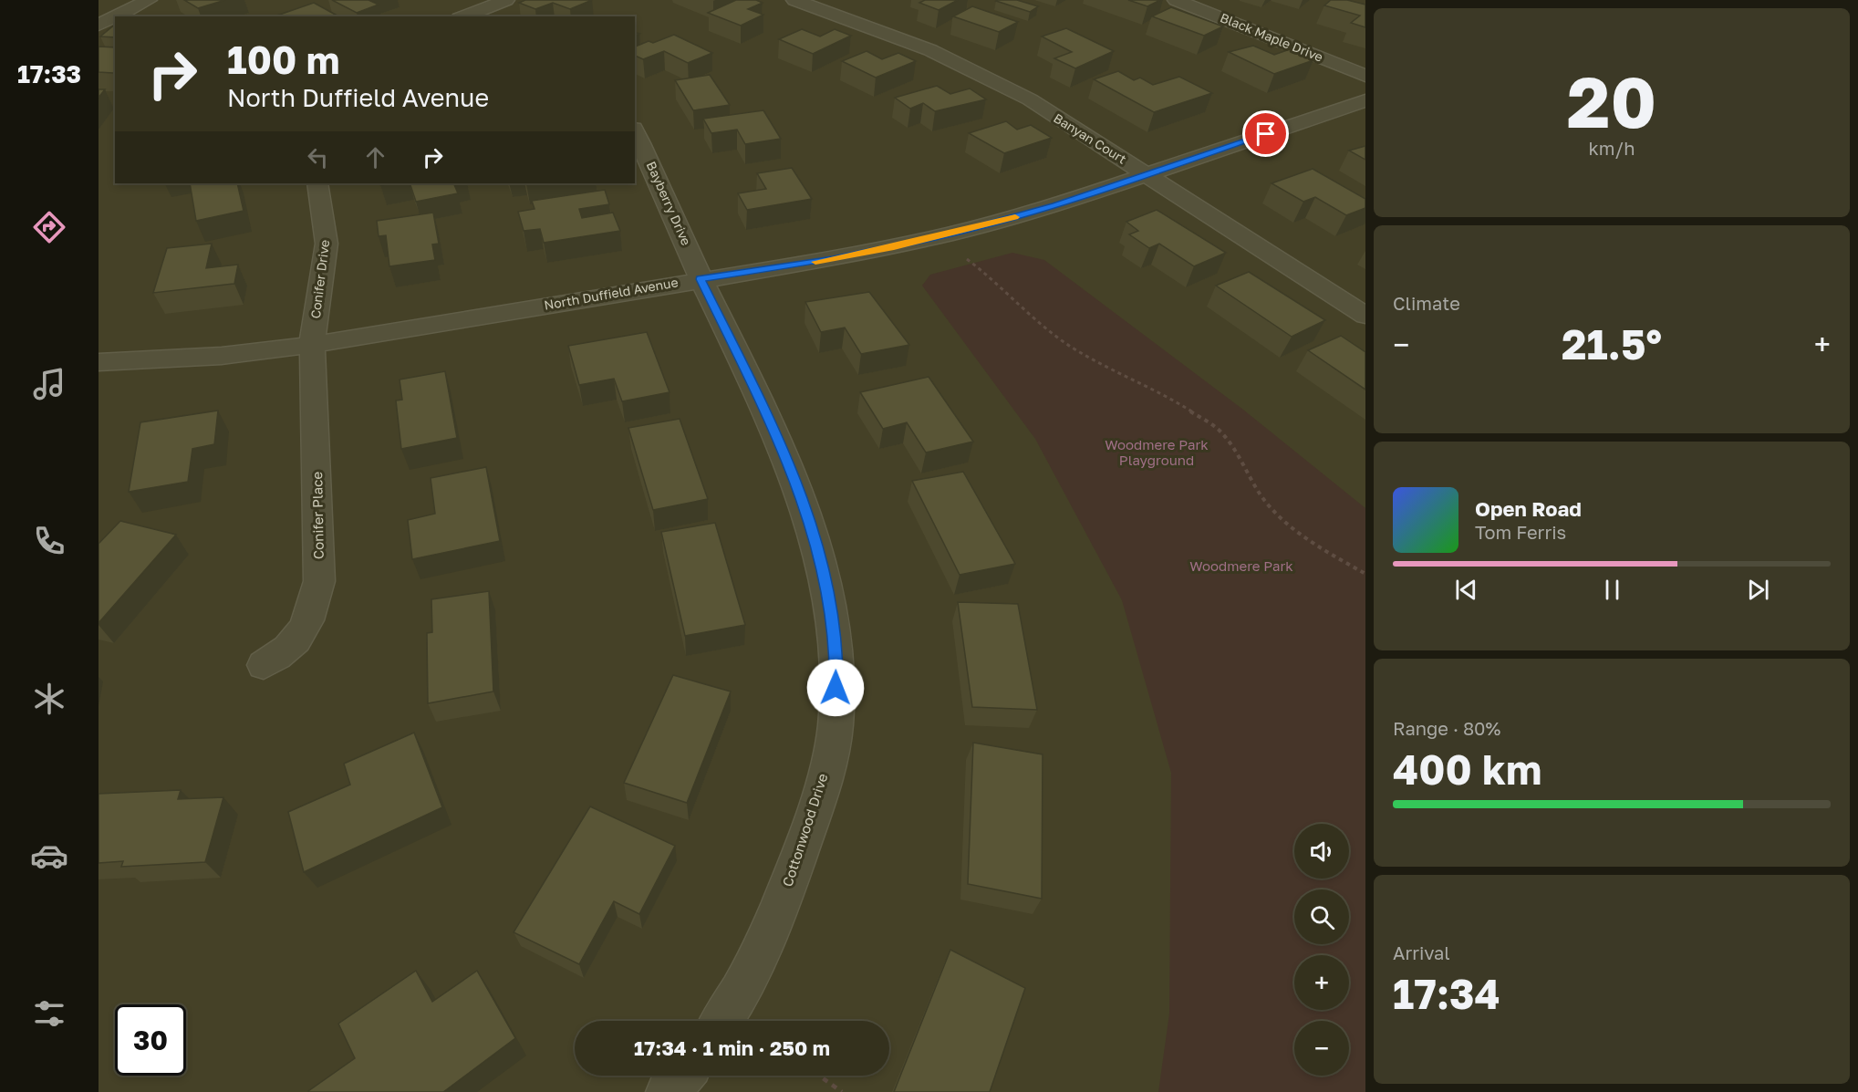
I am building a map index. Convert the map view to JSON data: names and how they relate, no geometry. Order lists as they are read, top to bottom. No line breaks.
{"streets":{"street":["Black Maple Drive","Banyan Court","Bayberry Drive","Conifer Drive","North Duffield Avenue","Conifer Place","Cottonwood Drive"]},"crossings":[["Banyan Court","North Duffield Avenue"],["Bayberry Drive","North Duffield Avenue"],["Bayberry Drive","Cottonwood Drive"],["Conifer Drive","North Duffield Avenue"],["Conifer Drive","Conifer Place"],["North Duffield Avenue","Conifer Place"],["North Duffield Avenue","Cottonwood Drive"]],"parks":["Woodmere Park Playground","Woodmere Park"],"page":{"tabs":"17:33","tile":[["20","km/h"],"Climate",["Range · 80%","400 km"],["Arrival","17:34"]],"turn":["100 m","North Duffield Avenue"],"heat":["−","21.5°","+"],"song":["Open Road","Tom Ferris"],"map_buttons":["+","−"],"limit":"30","trip":"17:34 · 1 min · 250 m"}}
